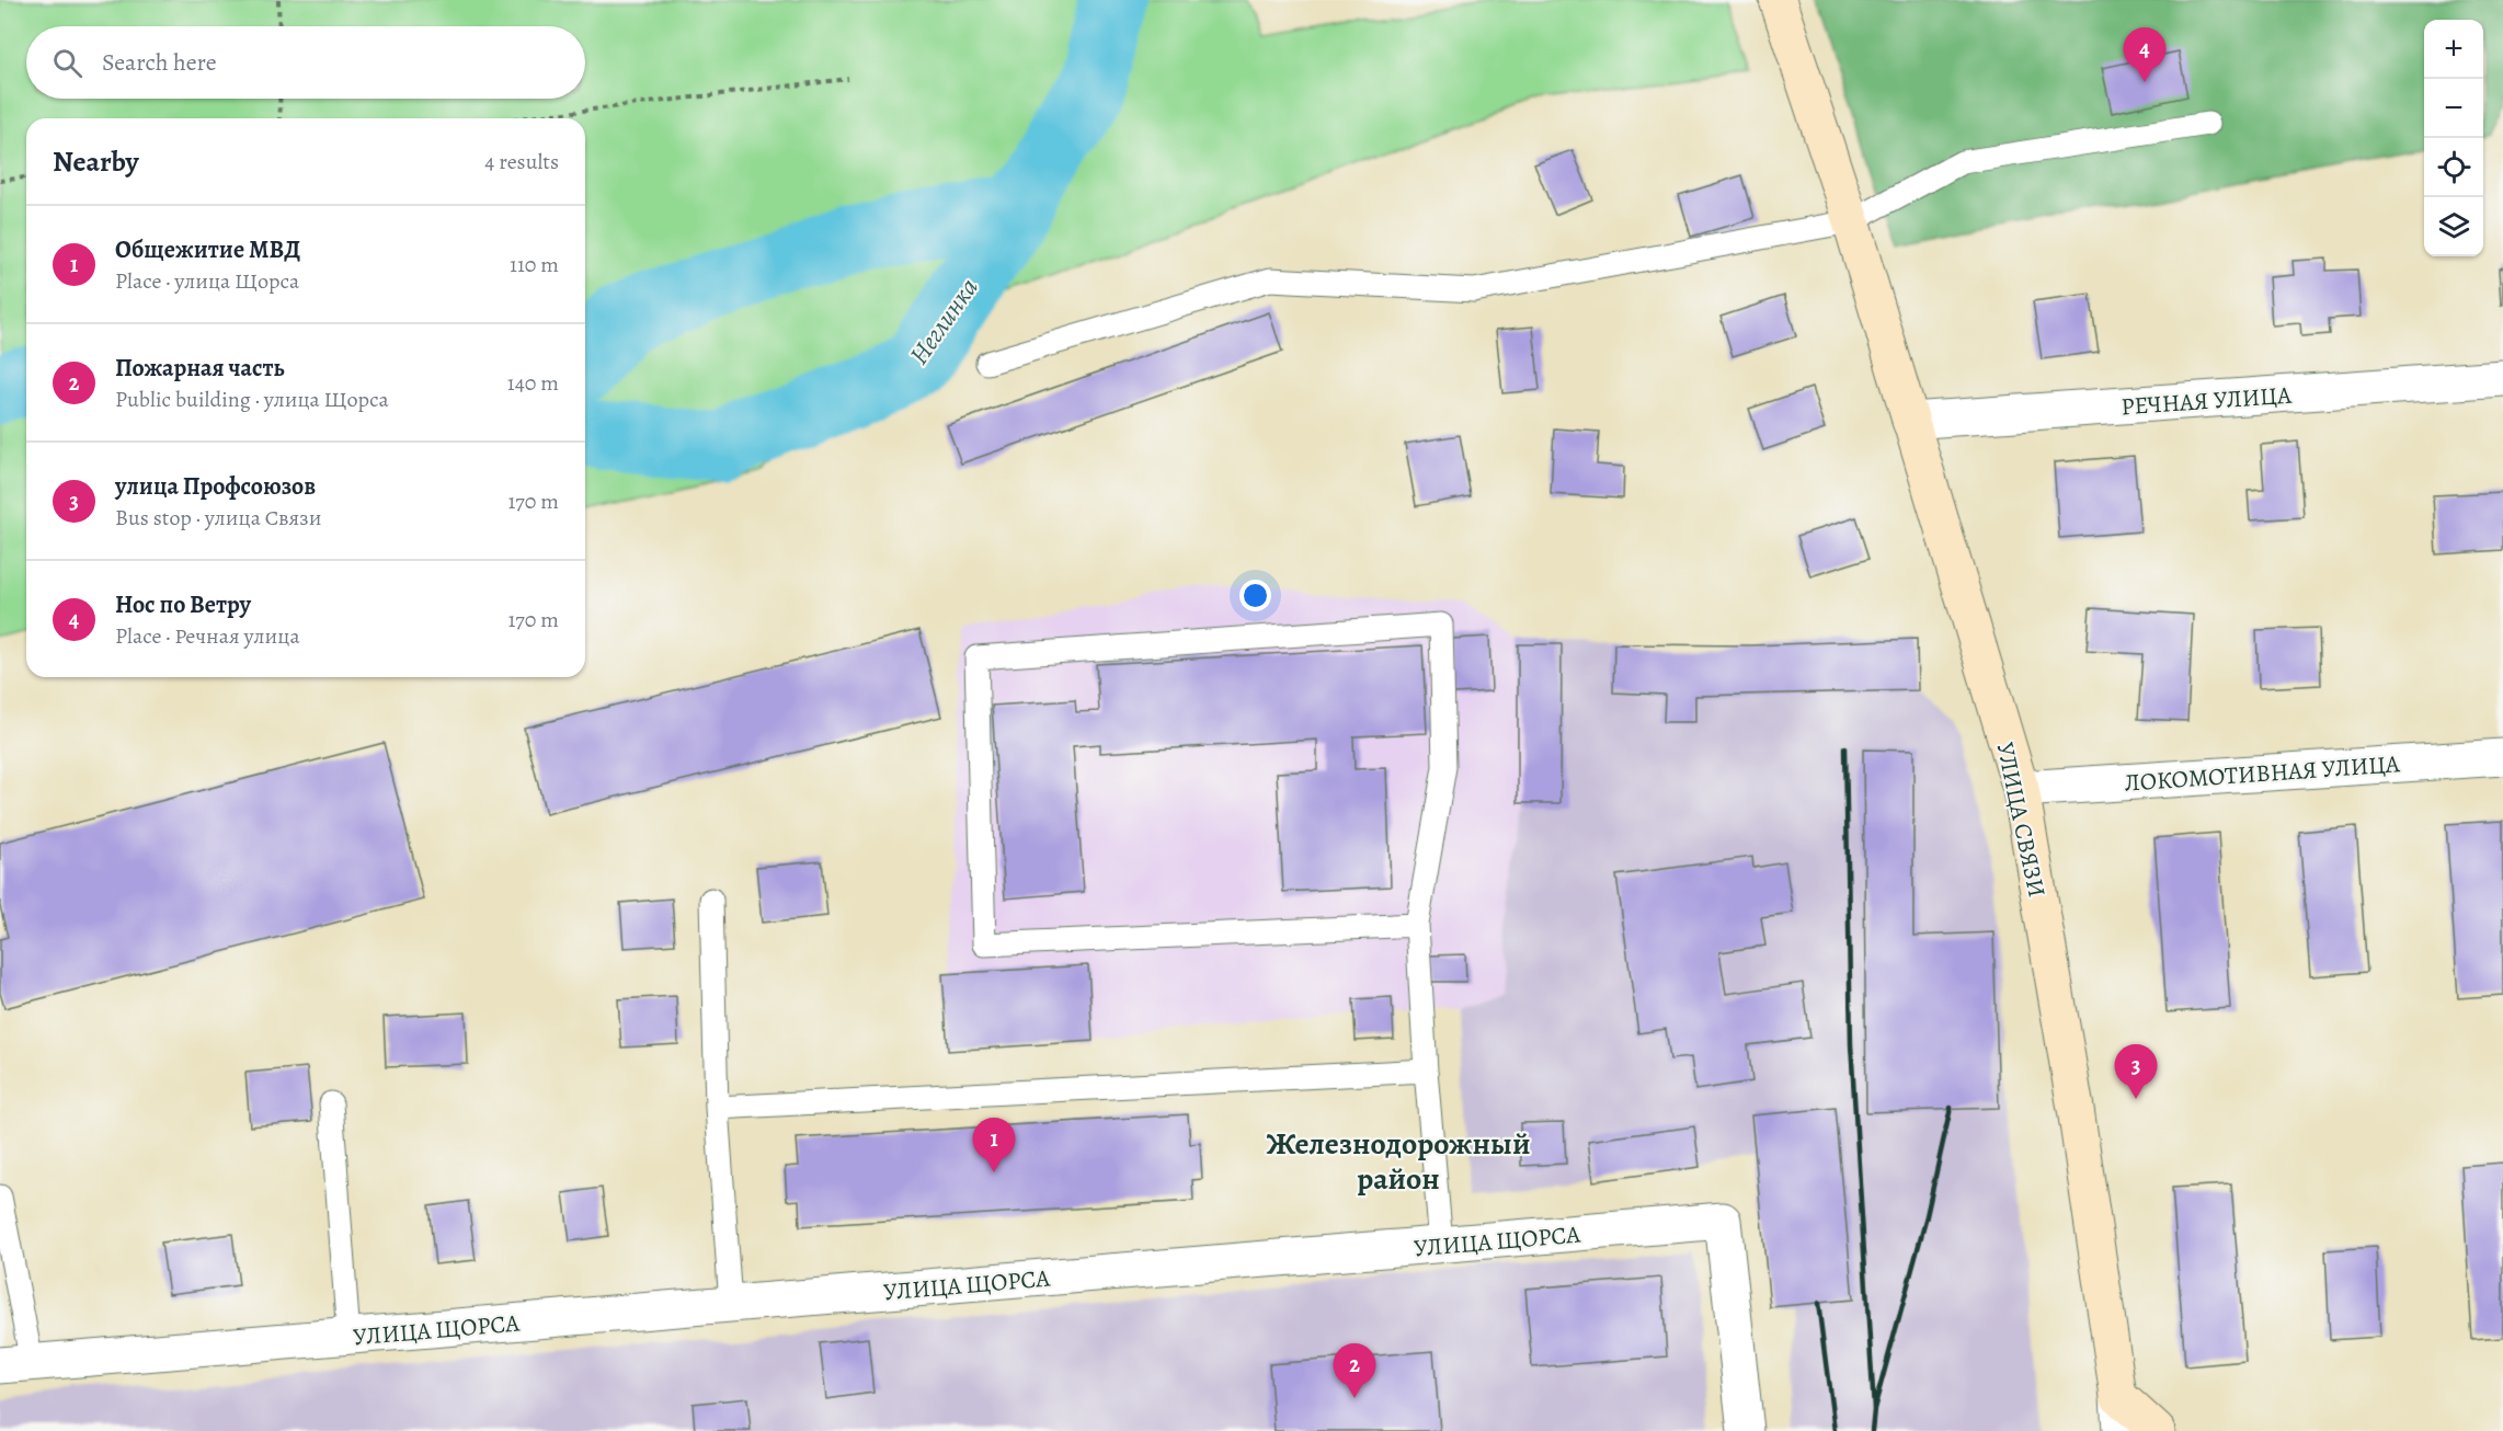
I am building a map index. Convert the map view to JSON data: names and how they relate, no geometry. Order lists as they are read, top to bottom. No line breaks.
{"streets":{"main road":["УЛИЦА СВЯЗИ"],"street":["РЕЧНАЯ УЛИЦА","ЛОКОМОТИВНАЯ УЛИЦА","УЛИЦА ЩОРСА"]},"crossings":[["РЕЧНАЯ УЛИЦА","УЛИЦА СВЯЗИ"],["ЛОКОМОТИВНАЯ УЛИЦА","УЛИЦА СВЯЗИ"]],"districts":["Железнодорожный район"],"water":["Неглинка"],"page":{"map_buttons":["+","−"],"search":"Search here","pins":["4","3","1","2"],"heading":["Nearby","4 results"],"list":[{"mark":"1","name":"Общежитие МВД","note":"Place · улица Щорса","value":"110 m"},{"mark":"2","name":"Пожарная часть","note":"Public building · улица Щорса","value":"140 m"},{"mark":"3","name":"улица Профсоюзов","note":"Bus stop · улица Связи","value":"170 m"},{"mark":"4","name":"Нос по Ветру","note":"Place · Речная улица","value":"170 m"}]}}
